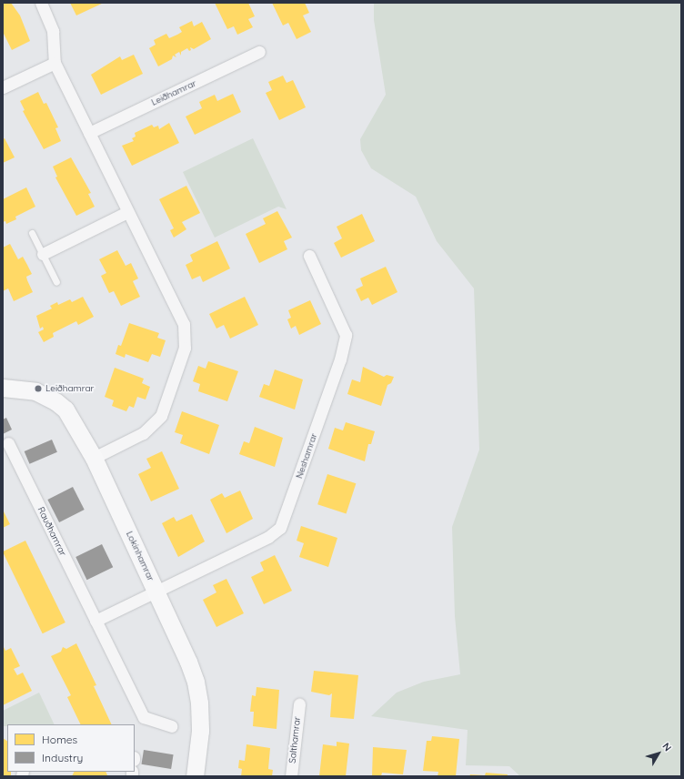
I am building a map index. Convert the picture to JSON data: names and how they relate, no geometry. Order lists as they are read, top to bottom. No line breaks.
{"streets":{"street":["Leiðhamrar","Neshamrar","Rauðhamrar","Lokinhamrar","Salthamrar"]},"crossings":[["Neshamrar","Lokinhamrar"]],"places":["Leiðhamrar"],"legend":["Homes","Industry"],"north":"top right"}
